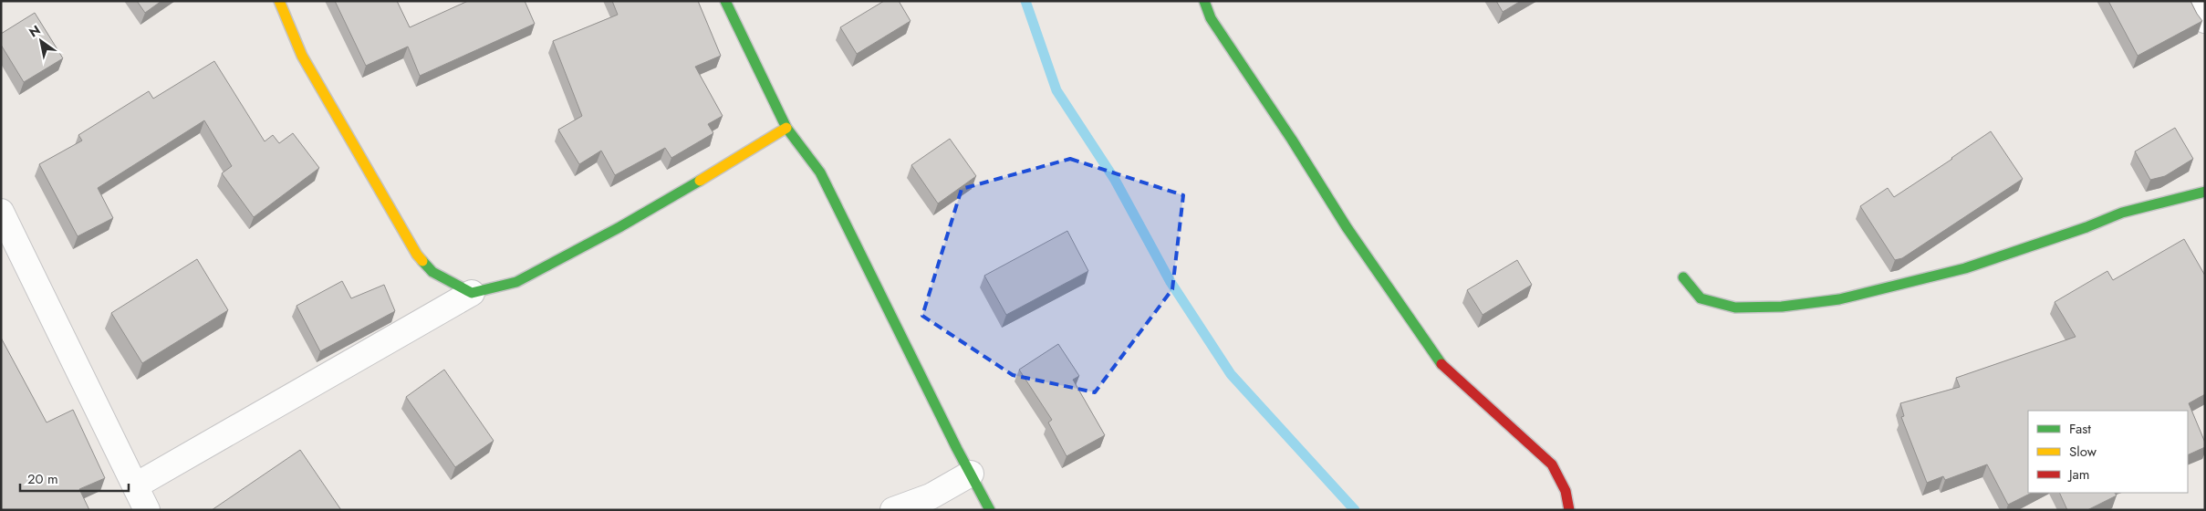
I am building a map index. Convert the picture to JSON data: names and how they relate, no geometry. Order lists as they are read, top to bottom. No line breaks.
{"legend":["Fast","Slow","Jam"],"scale_bar":"20 m","north":"top left"}
